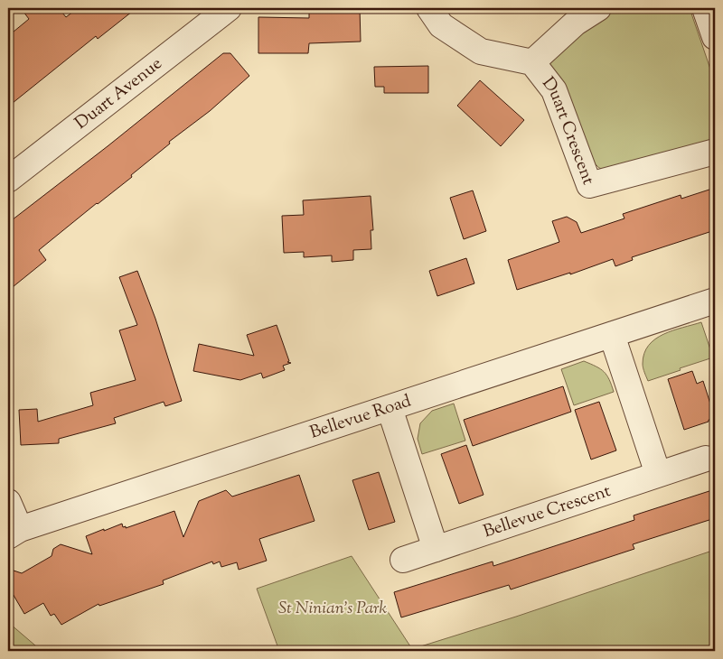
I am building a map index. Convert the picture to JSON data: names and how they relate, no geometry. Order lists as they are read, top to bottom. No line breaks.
{"streets":{"street":["Duart Avenue","Duart Crescent","Bellevue Road","Bellevue Crescent"]},"parks":["St Ninian's Park"]}
